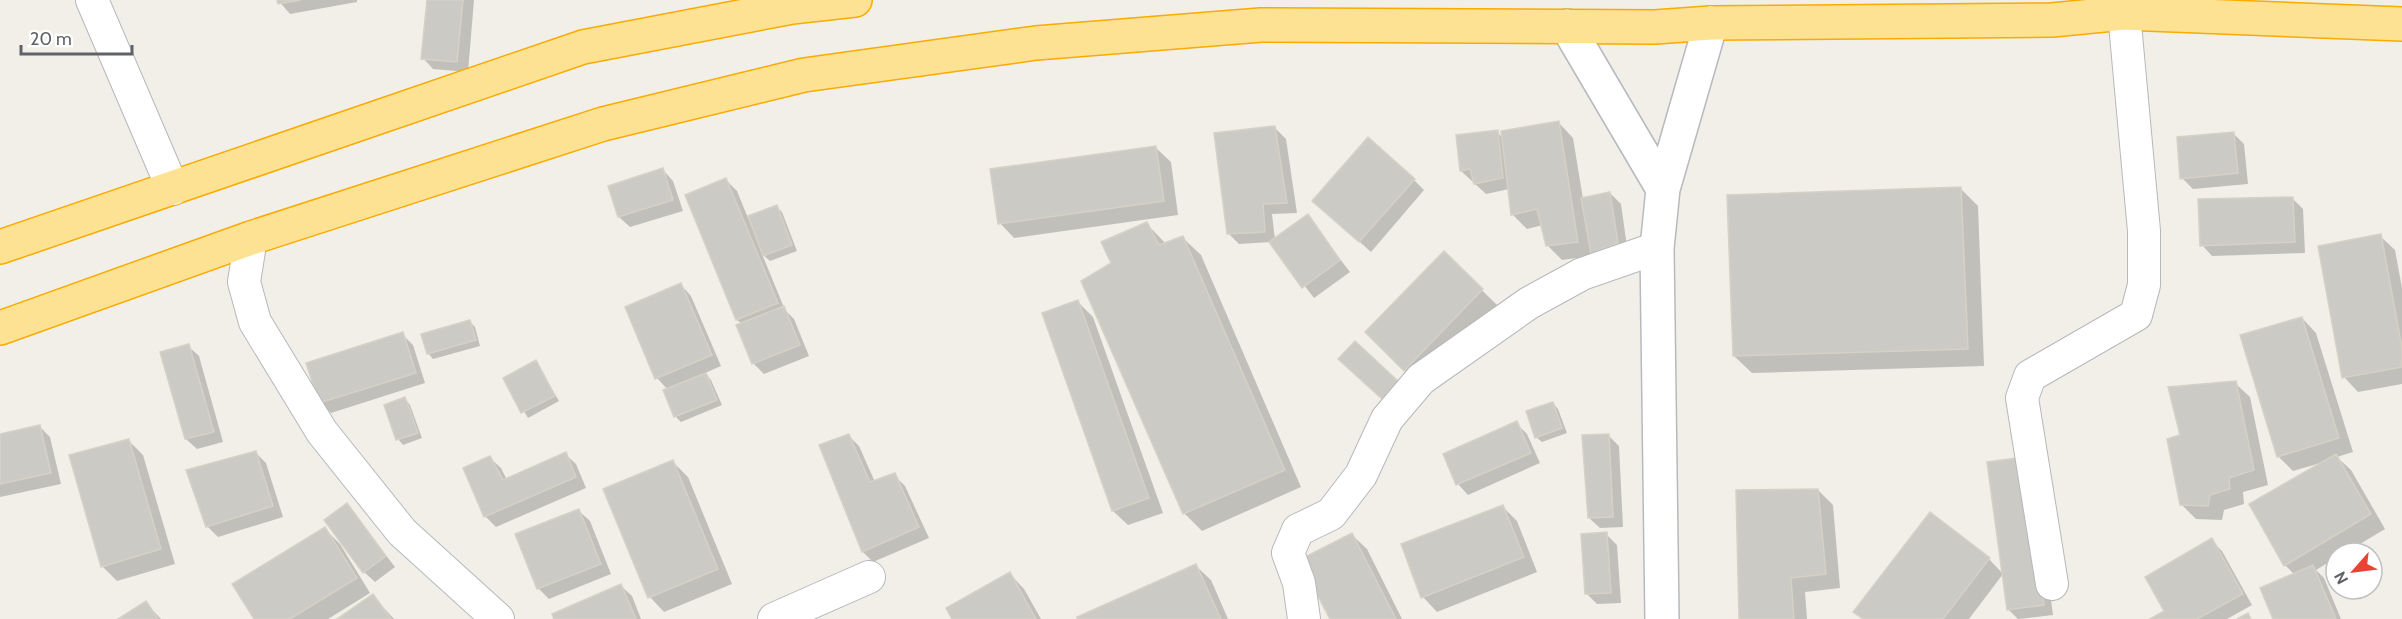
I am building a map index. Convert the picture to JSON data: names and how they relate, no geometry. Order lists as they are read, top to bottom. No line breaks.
{"scale_bar":"20 m","north":"bottom left"}
